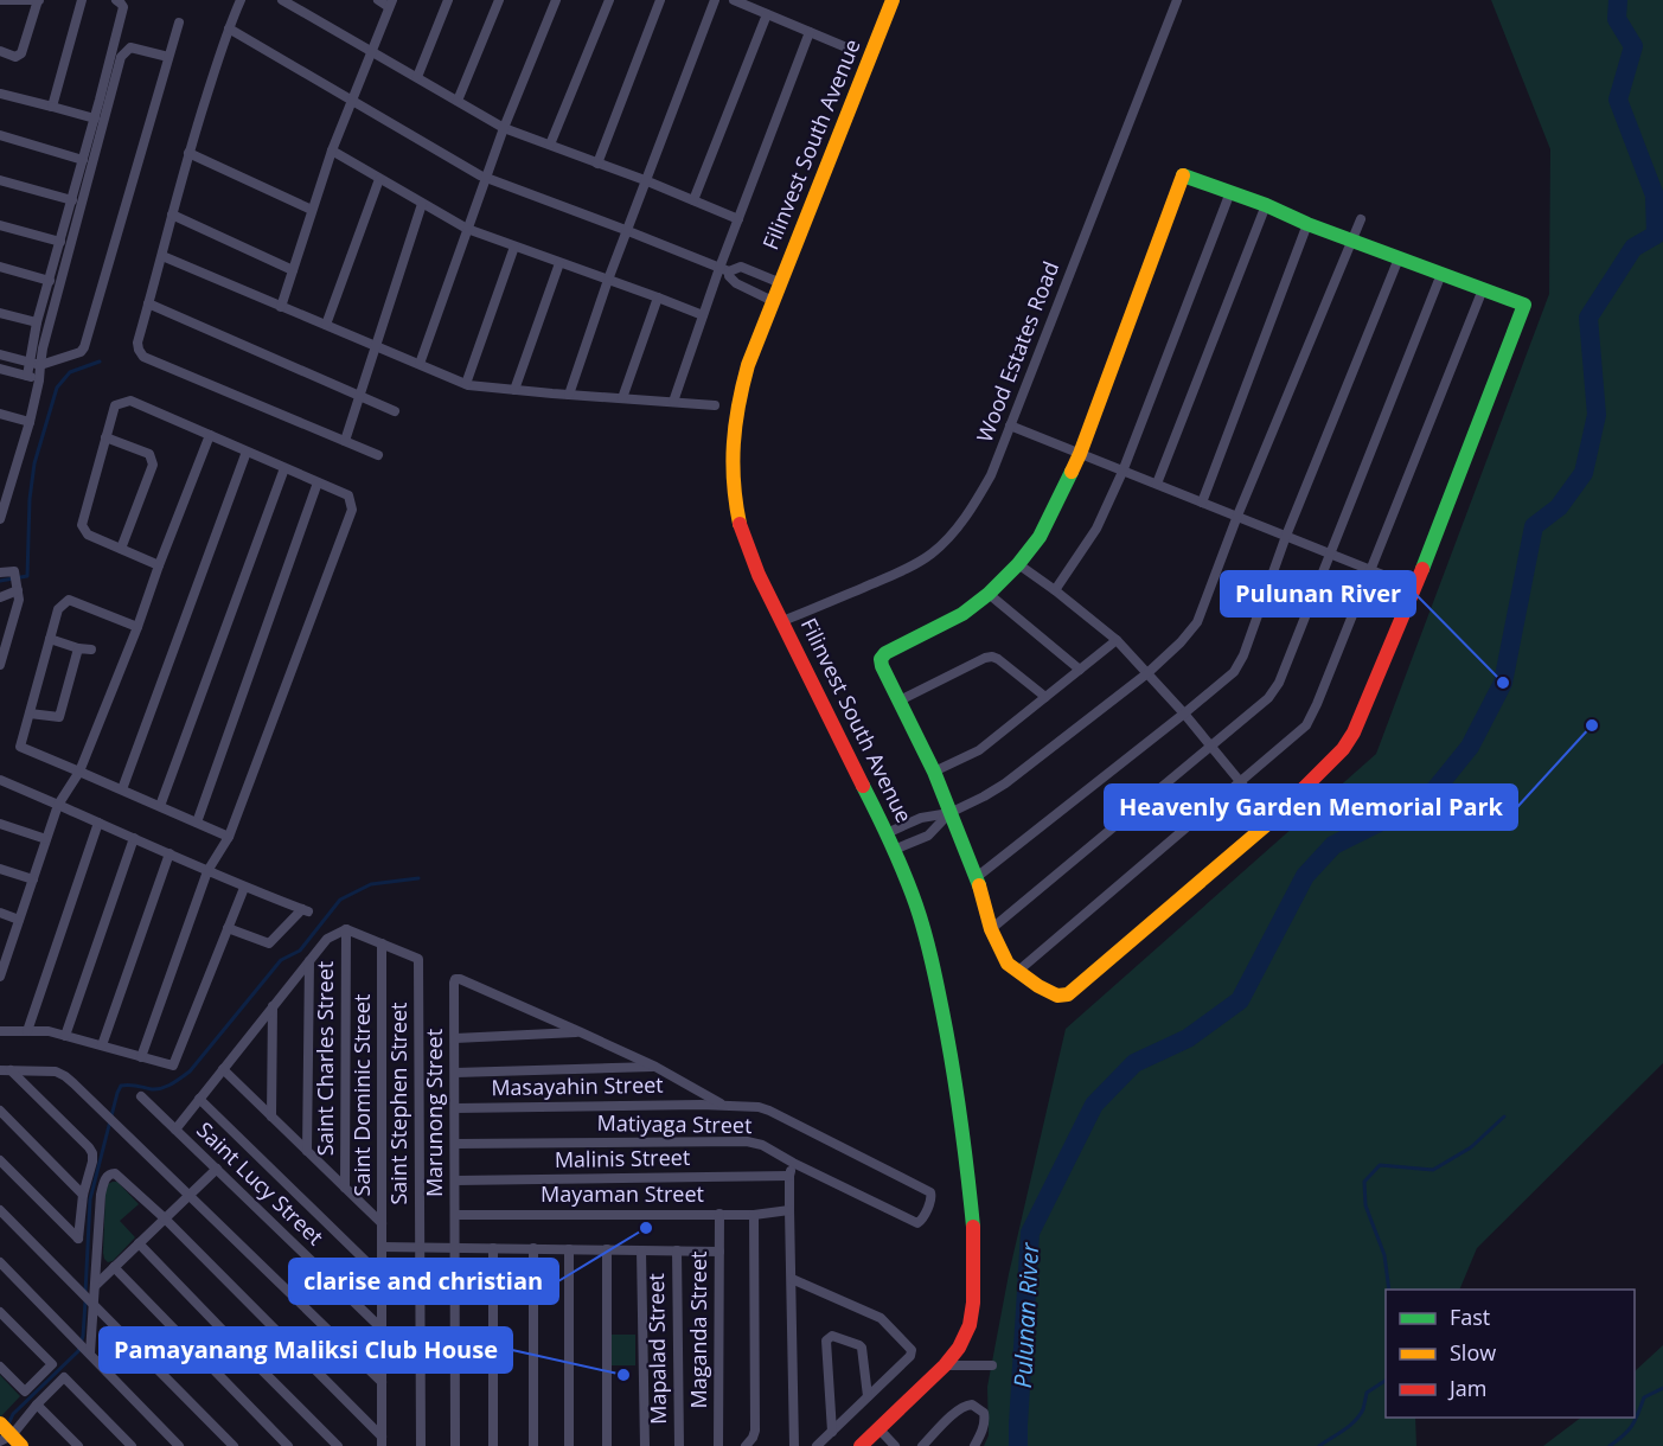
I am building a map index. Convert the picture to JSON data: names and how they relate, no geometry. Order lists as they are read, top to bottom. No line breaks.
{"streets":{"street":["Filinvest South Avenue","Wood Estates Road","Saint Charles Street","Masayahin Street","Saint Dominic Street","Saint Stephen Street","Marunong Street","Matiyaga Street","Malinis Street","Saint Lucy Street","Mayaman Street","Maganda Street","Mapalad Street"]},"crossings":[["Filinvest South Avenue","Wood Estates Road"],["Masayahin Street","Marunong Street"],["Masayahin Street","Matiyaga Street"],["Saint Dominic Street","Saint Stephen Street"],["Saint Dominic Street","Saint Lucy Street"],["Marunong Street","Matiyaga Street"],["Marunong Street","Malinis Street"],["Marunong Street","Mayaman Street"],["Mayaman Street","Maganda Street"]],"water":["Pulunan River"],"places":["Pulunan River","Heavenly Garden Memorial Park","clarise and christian","Pamayanang Maliksi Club House"],"legend":["Fast","Slow","Jam"]}
